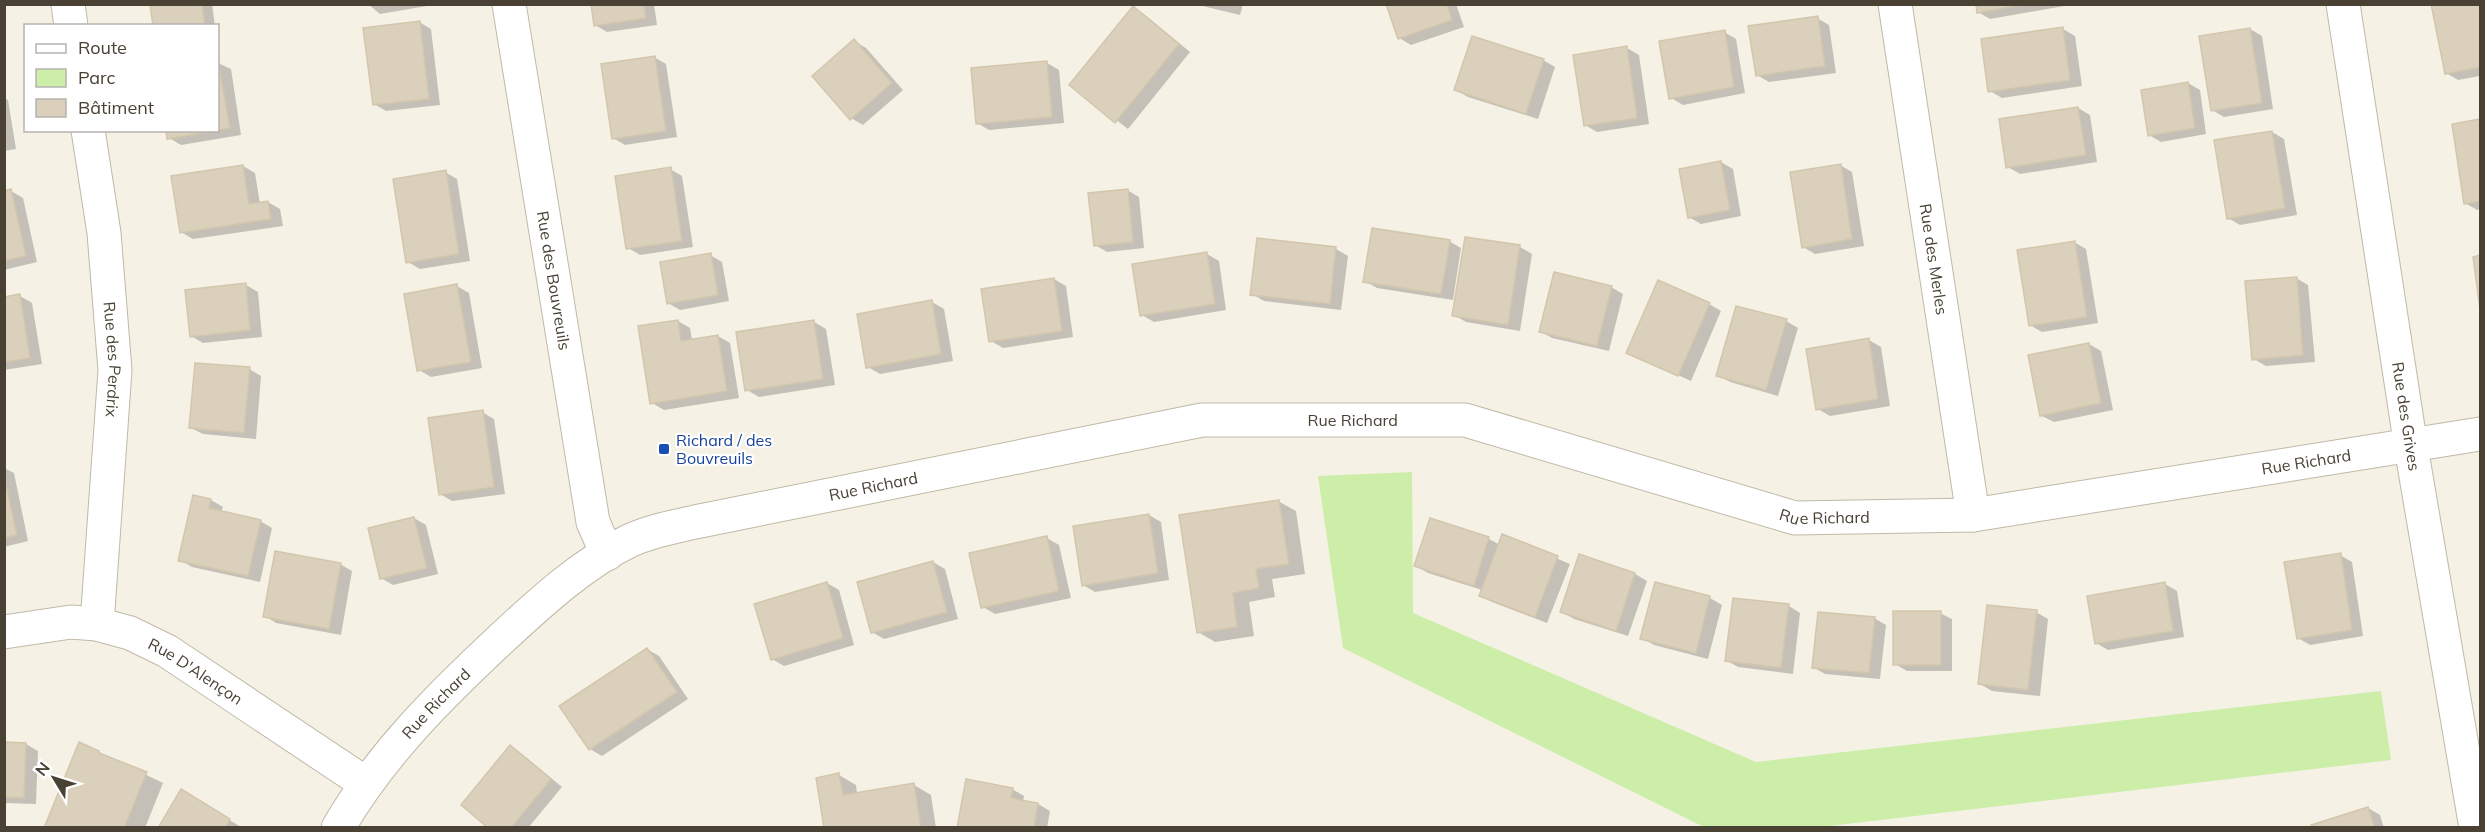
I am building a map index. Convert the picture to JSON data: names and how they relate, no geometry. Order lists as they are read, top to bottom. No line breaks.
{"streets":{"street":["Rue des Merles","Rue des Bouvreuils","Rue des Perdrix","Rue des Grives","Rue Richard","Rue D'Alençon"]},"crossings":[["Rue des Merles","Rue Richard"],["Rue des Bouvreuils","Rue Richard"],["Rue des Perdrix","Rue D'Alençon"],["Rue des Grives","Rue Richard"],["Rue Richard","Rue D'Alençon"]],"places":{"transit":["Richard / des Bouvreuils"]},"legend":["Route","Parc","Bâtiment"],"north":"top left"}
